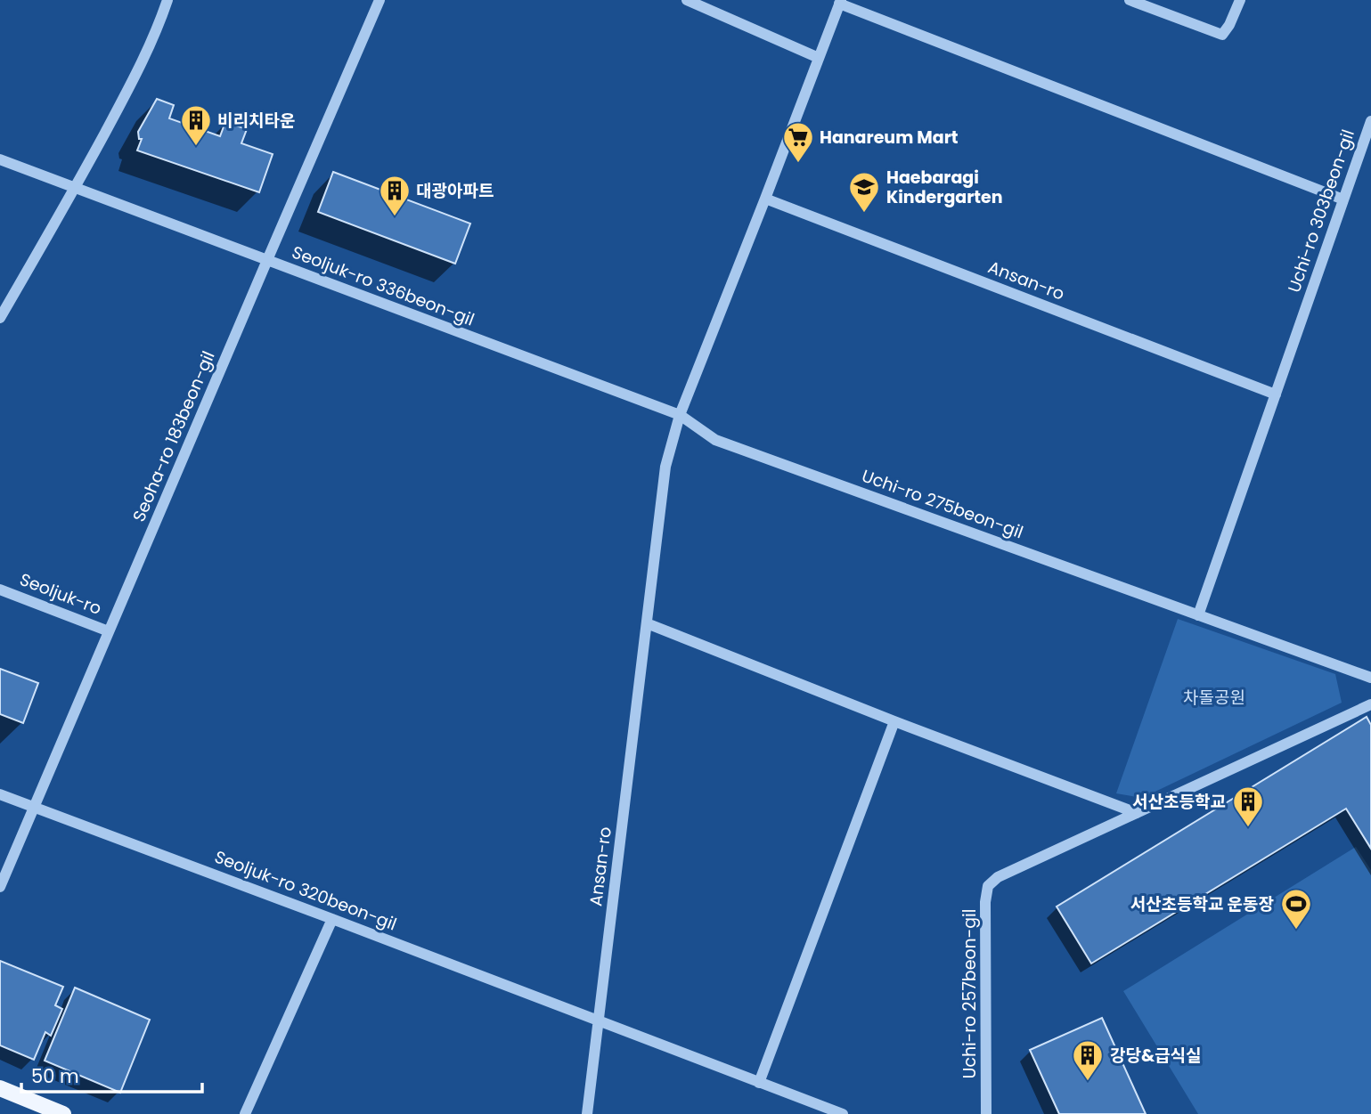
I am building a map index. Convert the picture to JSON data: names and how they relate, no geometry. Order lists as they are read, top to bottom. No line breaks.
{"streets":{"street":["Uchi-ro 303beon-gil","Ansan-ro","Seoljuk-ro 336beon-gil","Seoha-ro 183beon-gil","Uchi-ro 275beon-gil","Seoljuk-ro","Seoljuk-ro 320beon-gil","Uchi-ro 257beon-gil"]},"crossings":[["Uchi-ro 303beon-gil","Ansan-ro"],["Ansan-ro","Seoljuk-ro 336beon-gil"],["Ansan-ro","Uchi-ro 275beon-gil"],["Ansan-ro","Seoljuk-ro 320beon-gil"],["Seoljuk-ro 336beon-gil","Seoha-ro 183beon-gil"],["Seoljuk-ro 336beon-gil","Uchi-ro 275beon-gil"],["Seoha-ro 183beon-gil","Seoljuk-ro"],["Seoha-ro 183beon-gil","Seoljuk-ro 320beon-gil"]],"parks":["차돌공원"],"places":{"building":["비리치타운","대광아파트","서산초등학교","강당&급식실"],"supermarket":["Hanareum Mart"],"school or university":["Haebaragi Kindergarten"],"sports":["서산초등학교 운동장"]},"scale_bar":"50 m"}
